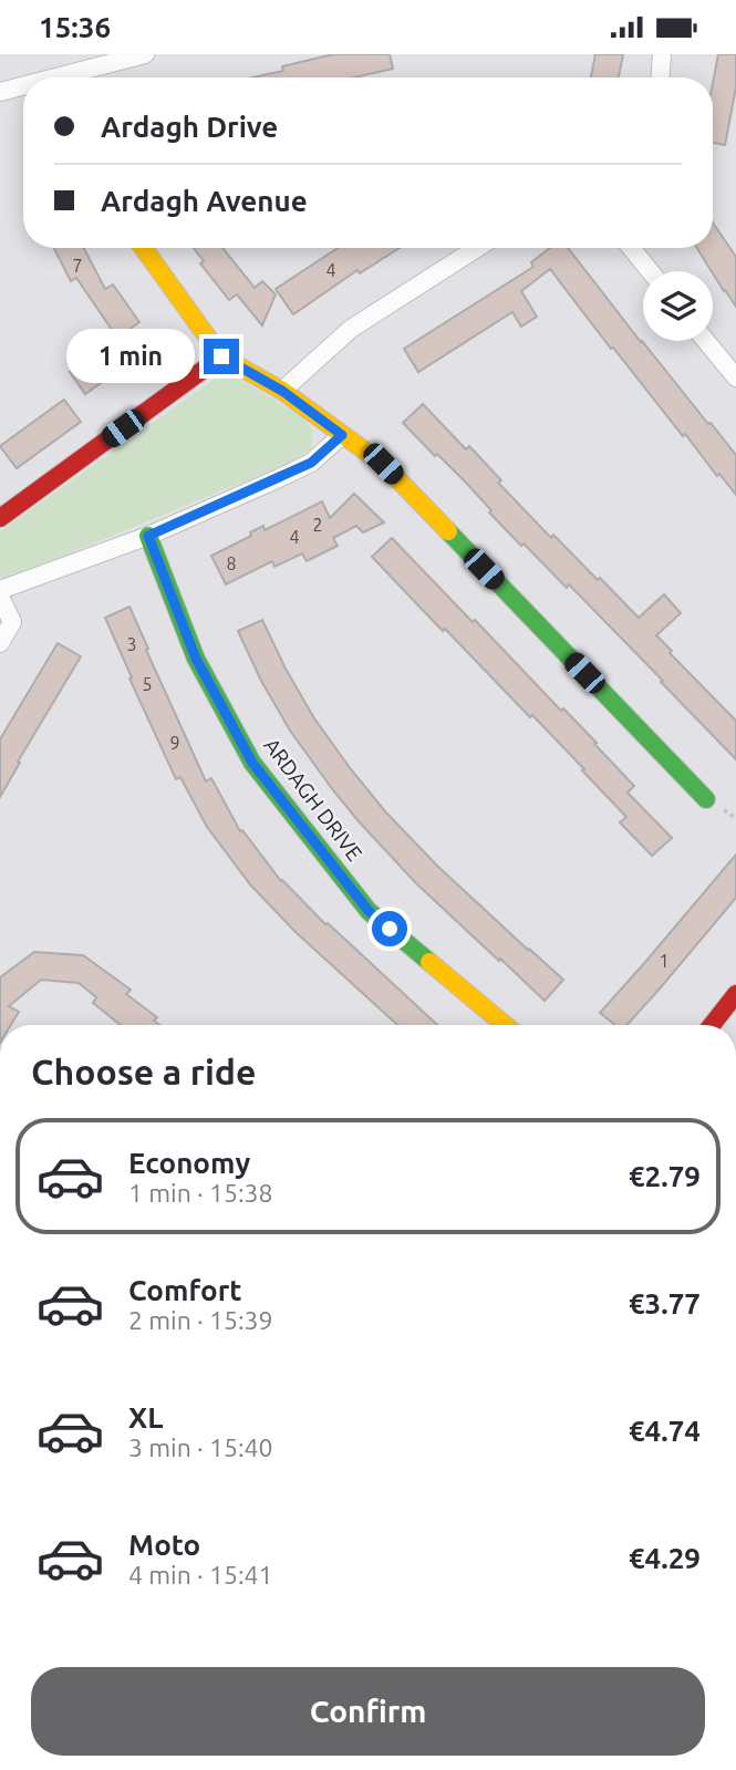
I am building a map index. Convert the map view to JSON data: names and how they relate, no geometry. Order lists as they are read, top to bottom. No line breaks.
{"streets":{"street":["ARDAGH DRIVE"]},"house_numbers":["7","4","2","4","8","3","5","9","1"],"page":{"status":"15:36","banner":["Ardagh Drive","Ardagh Avenue"],"bubble":"1 min","heading":"Choose a ride","list":[{"name":"Economy","note":"1 min · 15:38","value":"€2.79"},{"name":"Comfort","note":"2 min · 15:39","value":"€3.77"},{"name":"XL","note":"3 min · 15:40","value":"€4.74"},{"name":"Moto","note":"4 min · 15:41","value":"€4.29"}],"buttons":"Confirm"}}
